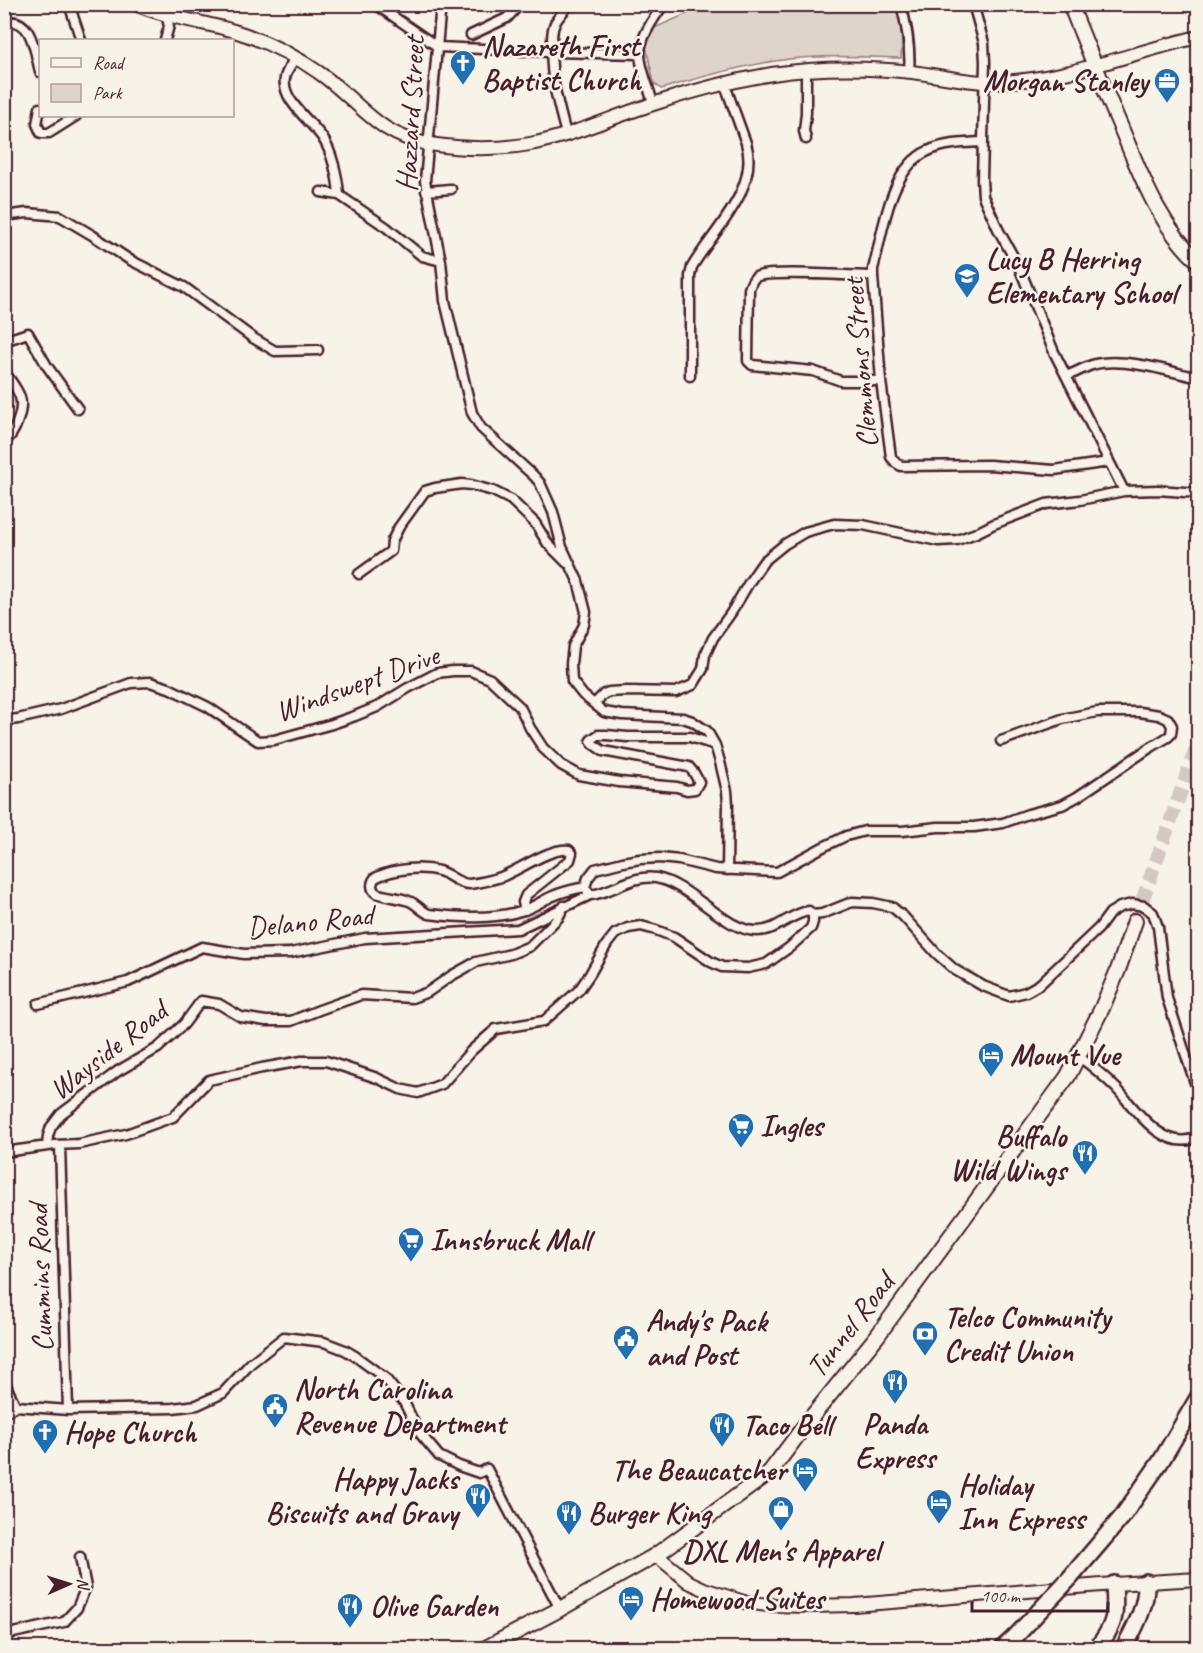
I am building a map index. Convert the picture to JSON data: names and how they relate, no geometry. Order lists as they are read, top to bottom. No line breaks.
{"streets":{"main road":["Tunnel Road"],"street":["Hazzard Street","Clemmons Street","Windswept Drive","Delano Road","Wayside Road","Cummins Road"]},"crossings":[["Delano Road","Wayside Road"]],"places":{"church":["Nazareth First Baptist Church","Hope Church"],"office":["Morgan Stanley"],"school or university":["Lucy B Herring Elementary School"],"hotel":["Mount Vue","The Beaucatcher","Holiday Inn Express","Homewood Suites"],"supermarket":["Ingles","Innsbruck Mall"],"restaurant":["Buffalo Wild Wings","Panda Express","Taco Bell","Happy Jacks Biscuits and Gravy","Burger King","Olive Garden"],"bank":["Telco Community Credit Union"],"public building":["Andy's Pack and Post","North Carolina Revenue Department"],"shop":["DXL Men's Apparel"]},"legend":["Road","Park"],"scale_bar":"100 m","north":"right"}
